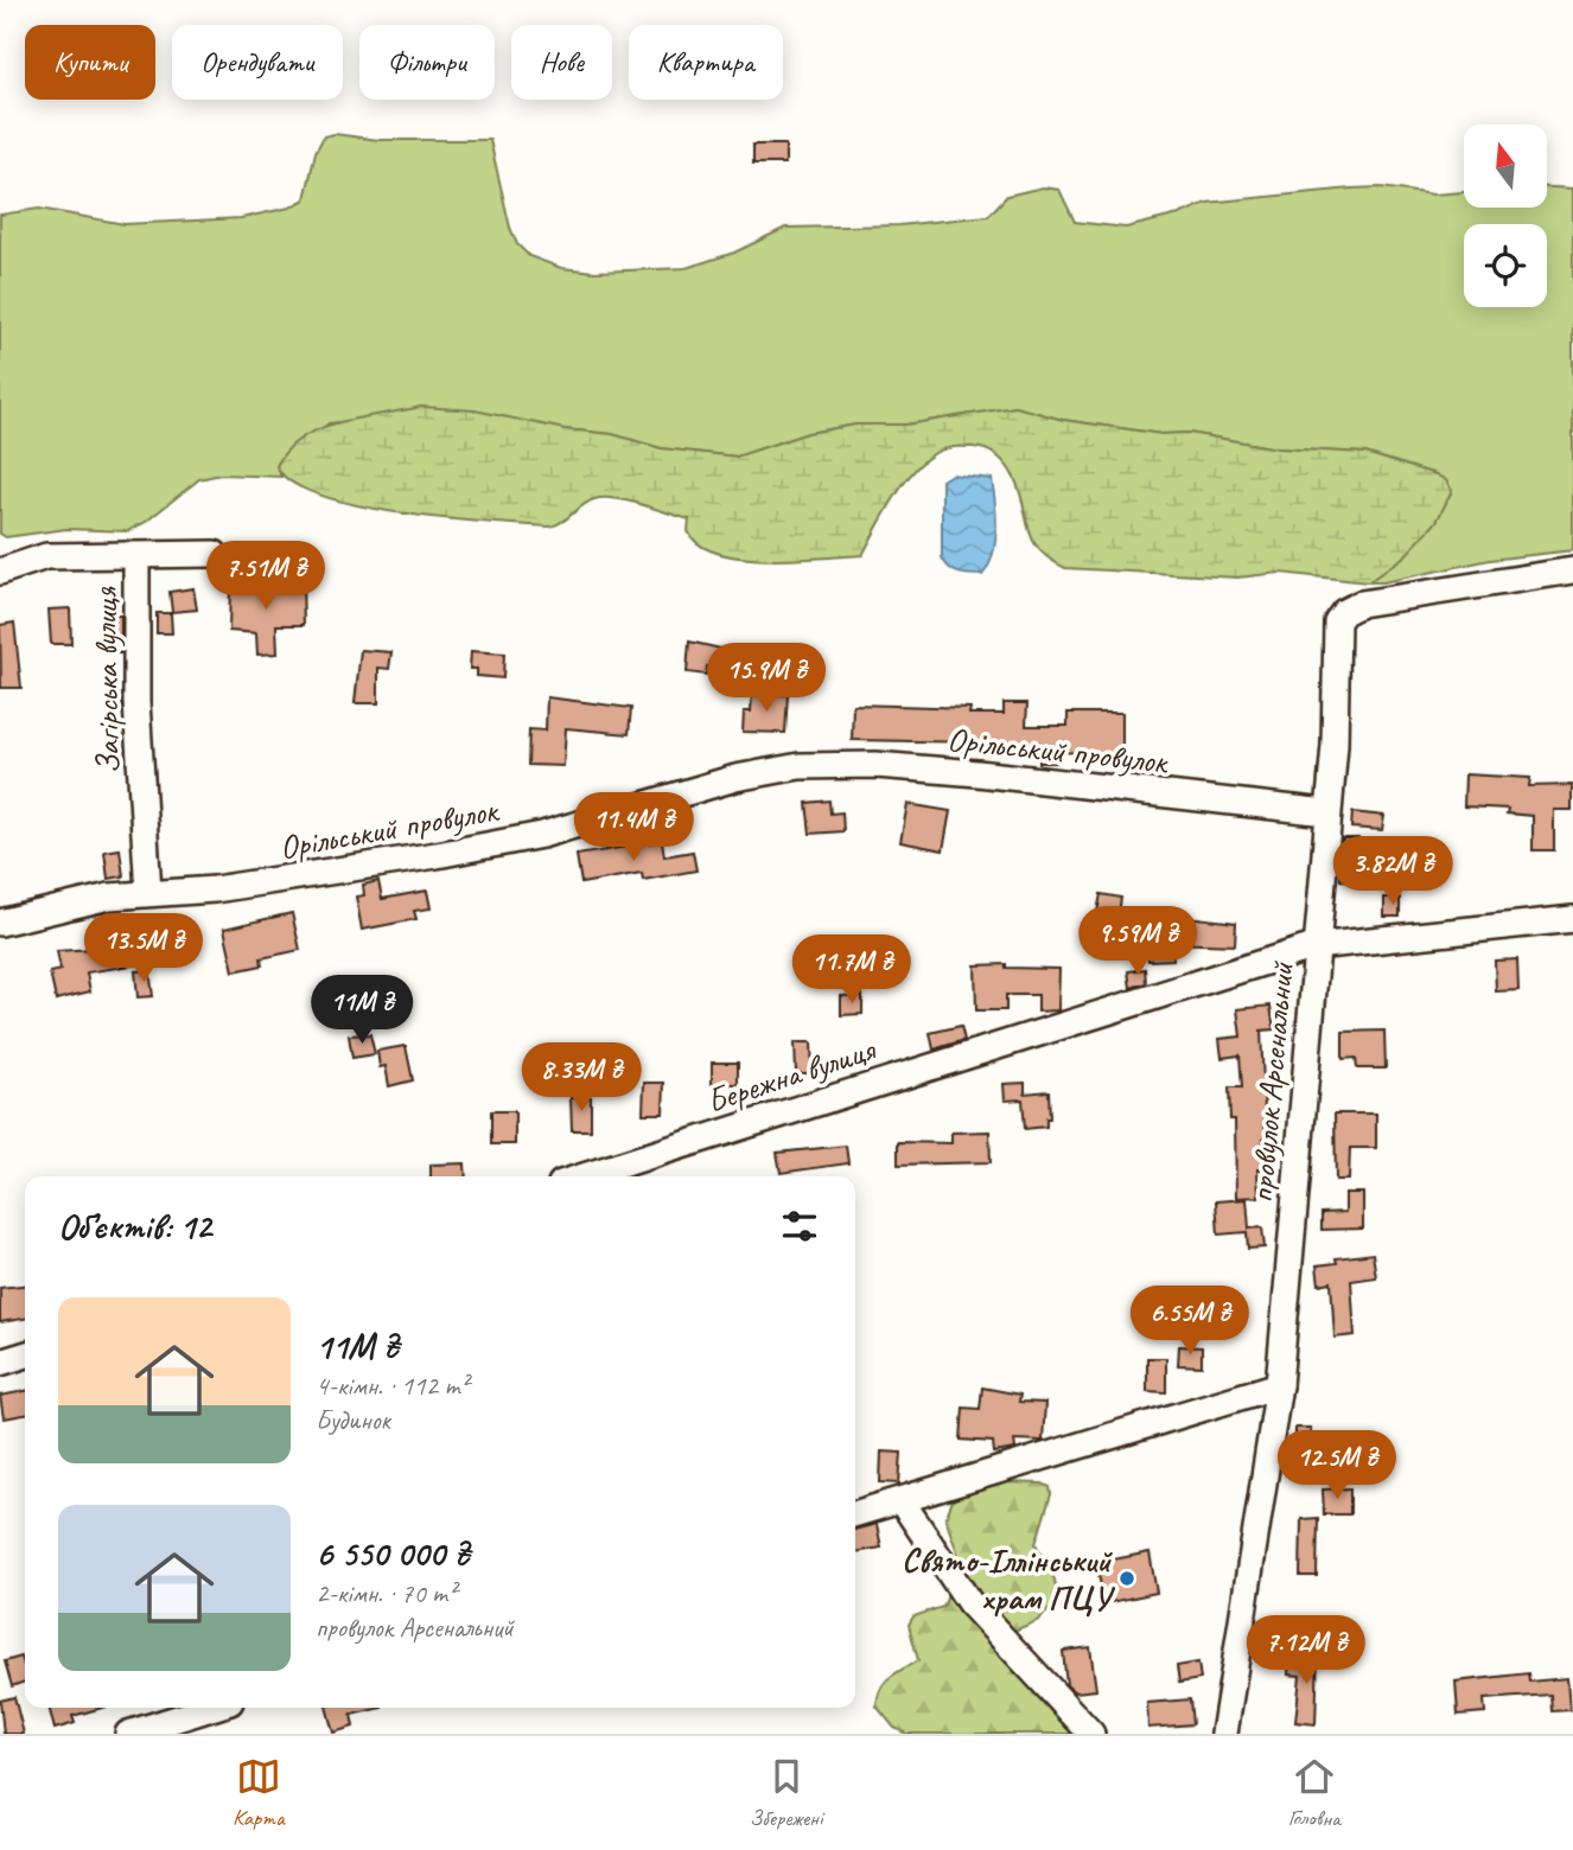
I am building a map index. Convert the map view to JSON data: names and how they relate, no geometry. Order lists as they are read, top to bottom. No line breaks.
{"streets":{"street":["Загірська вулиця","Орільський провулок","Бережна вулиця","провулок Арсенальний"]},"crossings":[["Загірська вулиця","Орільський провулок"],["Орільський провулок","провулок Арсенальний"],["Бережна вулиця","провулок Арсенальний"]],"places":["Свято-Іллінський храм ПЦУ"],"north":"top","page":{"chip":["Купити","Орендувати","Фільтри","Нове","Квартира"],"price":["7.51M ₴","15.9M ₴","11.4M ₴","3.82M ₴","9.59M ₴","13.5M ₴","11.7M ₴","11M ₴","8.33M ₴","6.55M ₴","12.5M ₴","7.12M ₴"],"heading":"Об’єктів: 12","list":[{"name":"11M ₴","note":"4-кімн. · 112 m² · Будинок"},{"name":"6 550 000 ₴","note":"2-кімн. · 70 m² · провулок Арсенальний"}],"tabs":["Карта","Збережені","Головна"]}}
